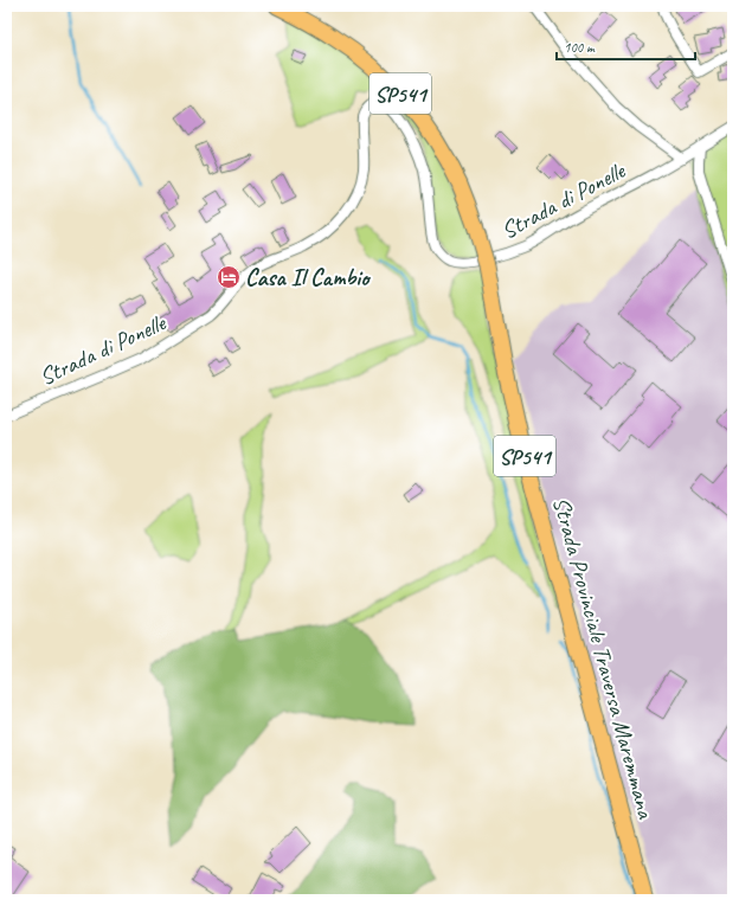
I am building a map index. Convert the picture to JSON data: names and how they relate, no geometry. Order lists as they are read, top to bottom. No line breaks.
{"streets":{"main road":["SP541","Strada Provinciale Traversa Maremmana"],"street":["Strada di Ponelle"]},"places":{"hotel":["Casa Il Cambio"]},"scale_bar":"100 m"}
